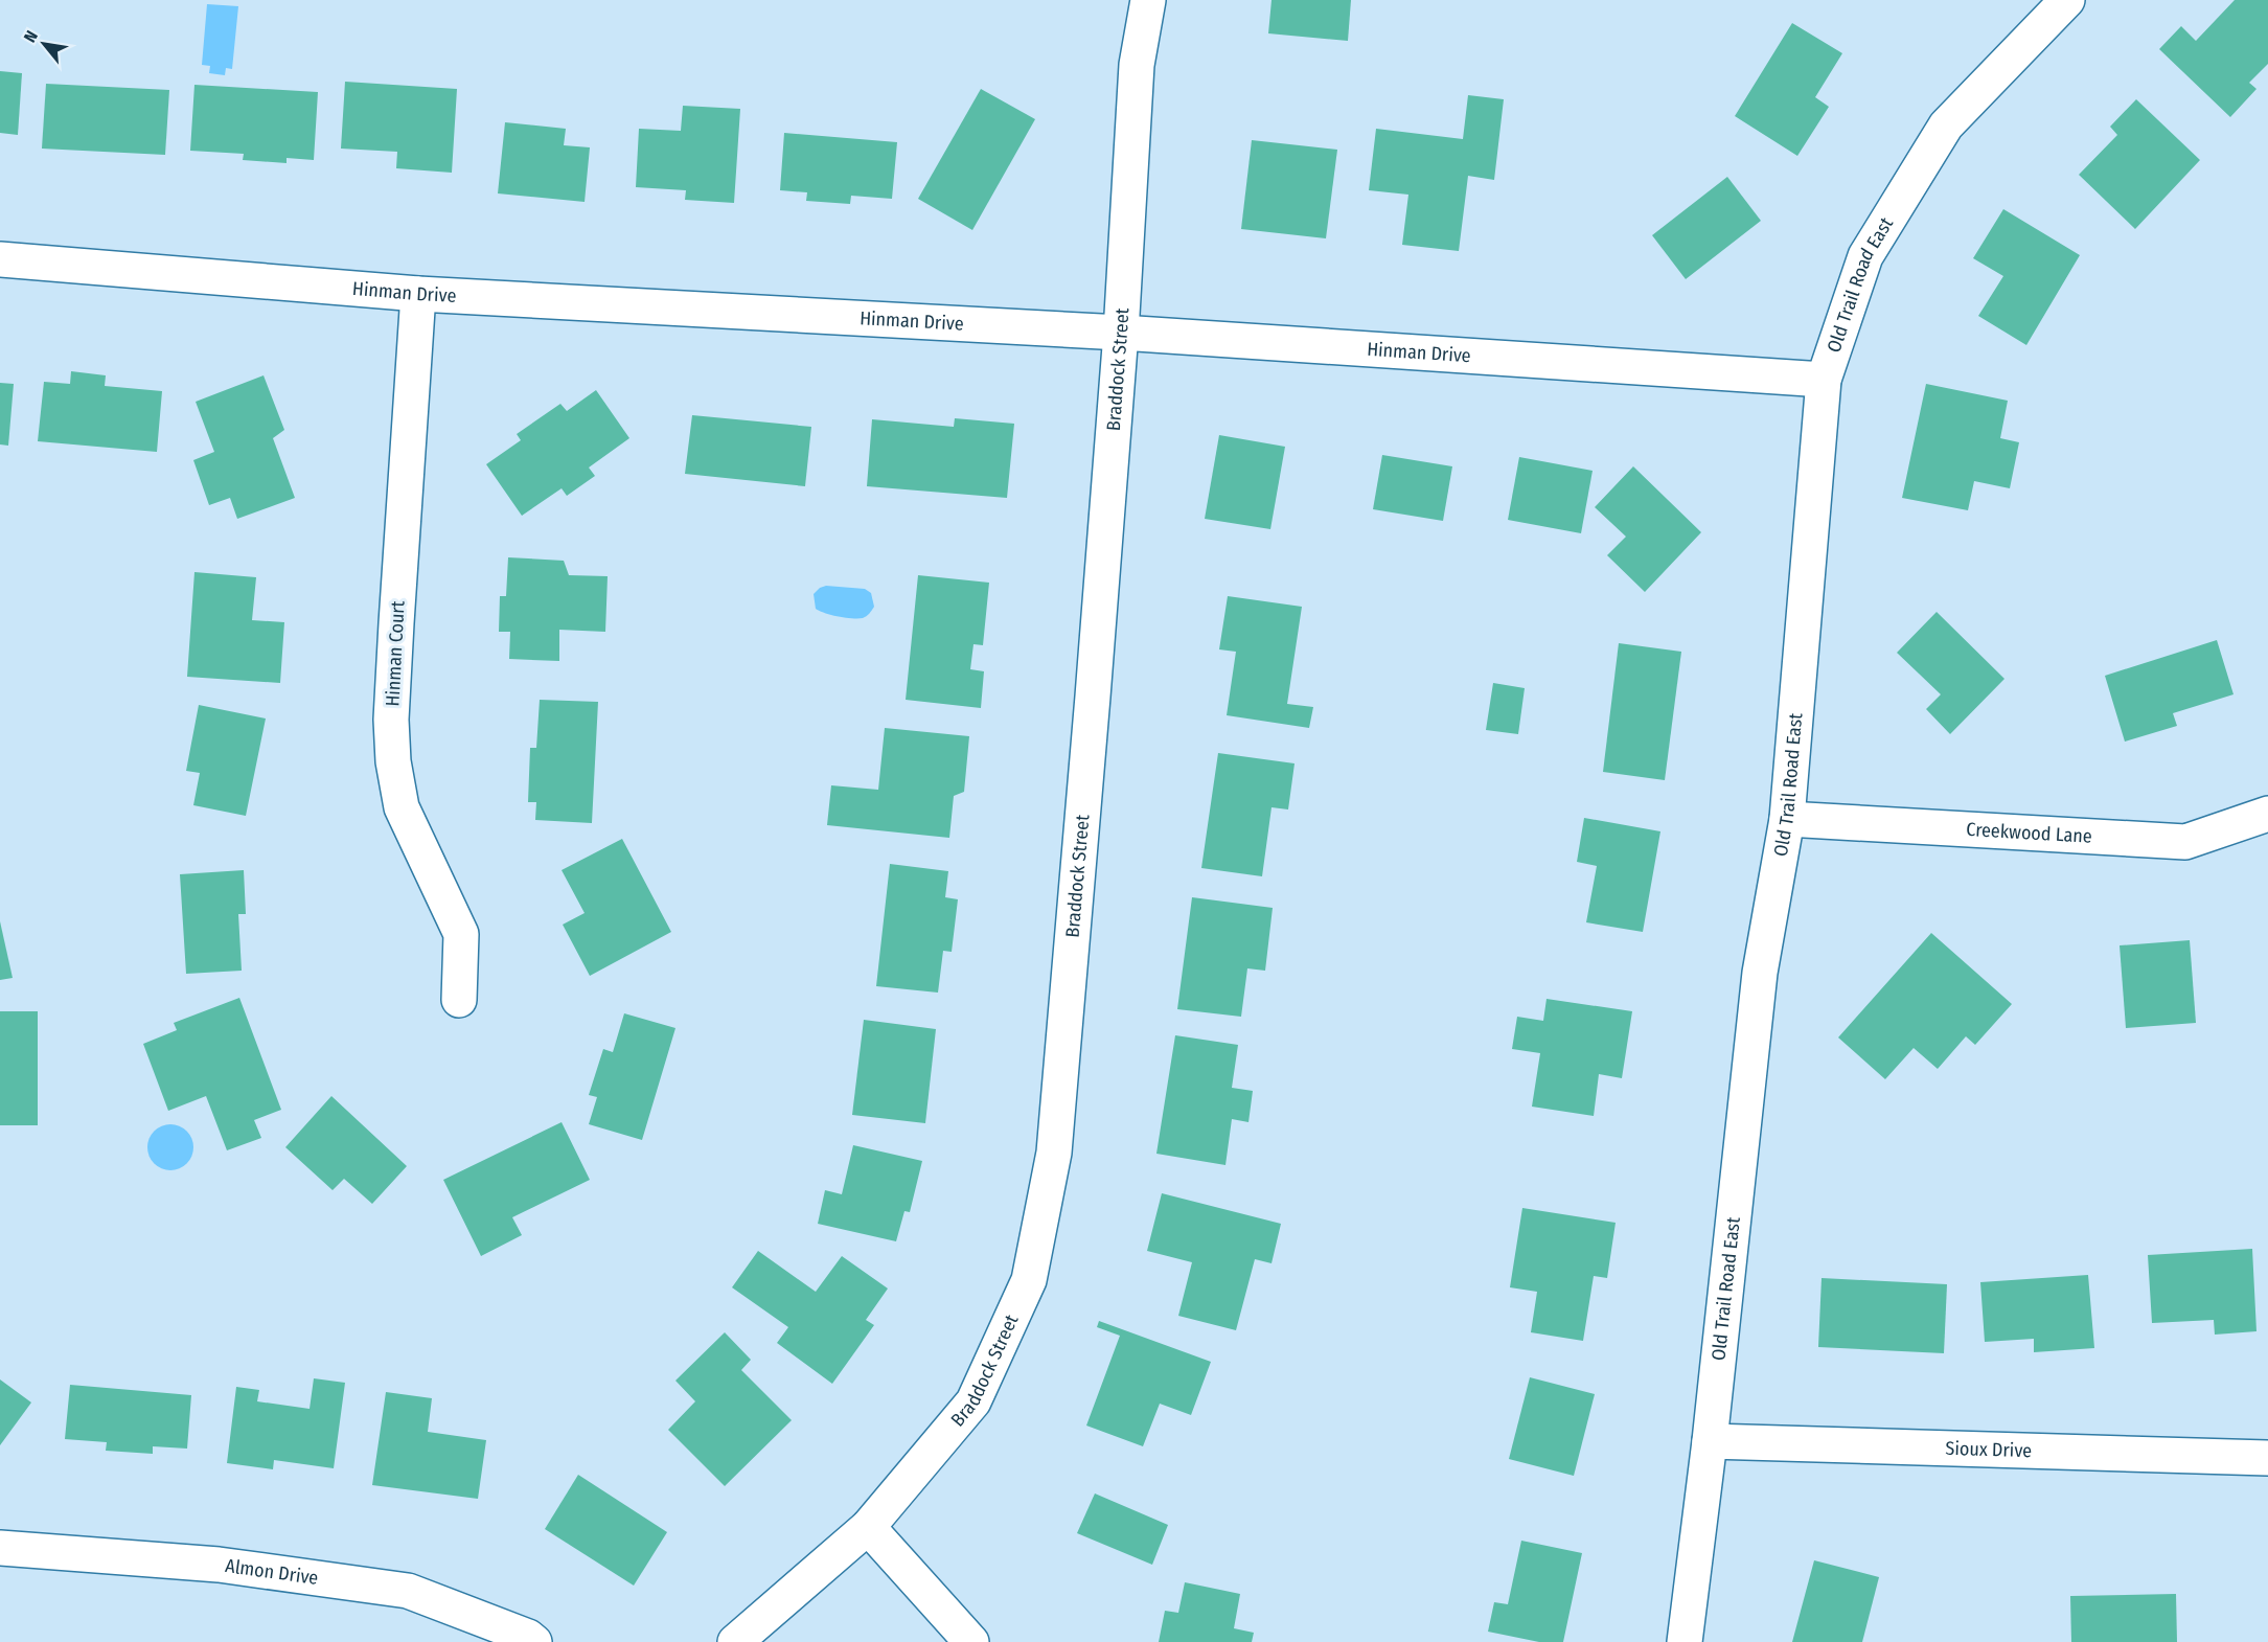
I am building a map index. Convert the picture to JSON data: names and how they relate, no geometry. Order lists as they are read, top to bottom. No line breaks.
{"streets":{"street":["Old Trail Road East","Hinman Drive","Braddock Street","Hinman Court","Creekwood Lane","Sioux Drive","Almon Drive"]},"crossings":[["Old Trail Road East","Hinman Drive"],["Old Trail Road East","Creekwood Lane"],["Old Trail Road East","Sioux Drive"],["Hinman Drive","Braddock Street"],["Hinman Drive","Hinman Court"]],"north":"top left"}
